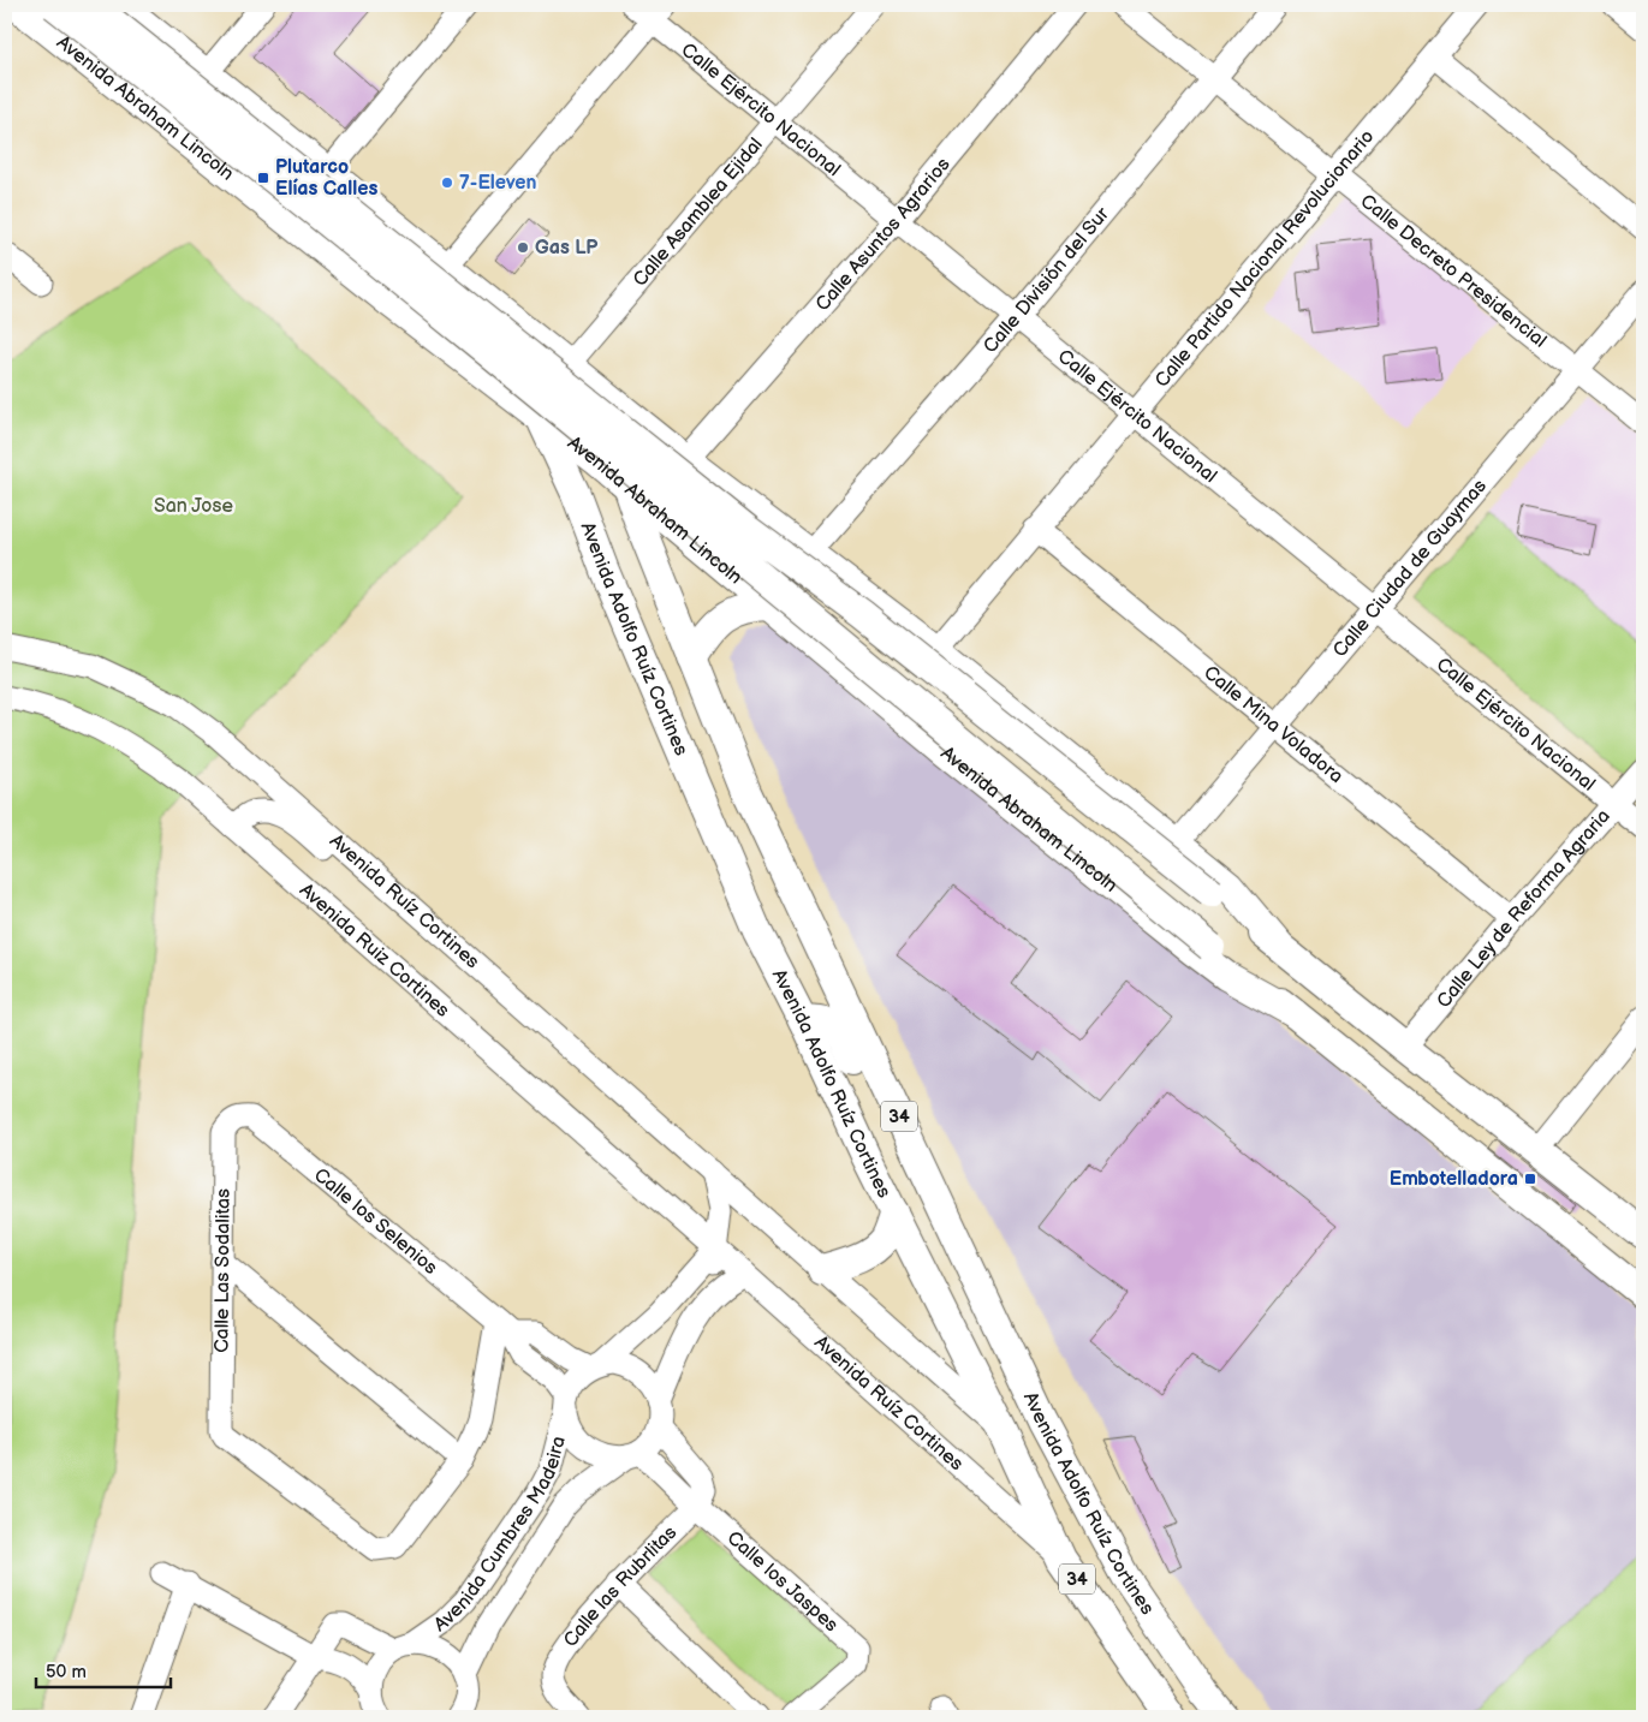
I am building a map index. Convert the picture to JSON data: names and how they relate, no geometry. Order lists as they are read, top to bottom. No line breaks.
{"streets":{"main road":["Avenida Abraham Lincoln","Avenida Adolfo Ruíz Cortines","34"],"street":["Calle Ejército Nacional","Calle Asamblea Ejidal","Calle Asuntos Agrarios","Calle Partido Nacional Revolucionario","Calle Decreto Presidencial","Calle División del Sur","Calle Ciudad de Guaymas","Calle Mina Voladora","Avenida Ruíz Cortines","Calle Ley de Reforma Agraria","Avenida Ruiz Cortines","Calle los Selenios","Calle Las Sodalitas","Avenida Cumbres Madeira","Calle los Jaspes","Calle las Rubrlitas"]},"crossings":[["Avenida Abraham Lincoln","Avenida Adolfo Ruíz Cortines"],["Avenida Abraham Lincoln","34"],["Calle Ejército Nacional","Calle Asamblea Ejidal"],["Calle Ejército Nacional","Calle Asuntos Agrarios"],["Calle Ejército Nacional","Calle Partido Nacional Revolucionario"],["Calle Ejército Nacional","Calle División del Sur"],["Calle Ejército Nacional","Calle Ciudad de Guaymas"],["Calle Ejército Nacional","Calle Ley de Reforma Agraria"],["Calle Partido Nacional Revolucionario","Calle Decreto Presidencial"],["Calle Partido Nacional Revolucionario","Calle Mina Voladora"],["Calle Decreto Presidencial","Calle División del Sur"],["Calle Decreto Presidencial","Calle Ciudad de Guaymas"],["Calle Ciudad de Guaymas","Calle Mina Voladora"],["Avenida Adolfo Ruíz Cortines","Avenida Ruíz Cortines"],["Avenida Adolfo Ruíz Cortines","34"],["Calle Mina Voladora","Calle Ley de Reforma Agraria"],["Avenida Ruíz Cortines","Avenida Ruiz Cortines"],["Calle los Selenios","Calle Las Sodalitas"],["Calle los Selenios","Avenida Cumbres Madeira"],["Calle los Selenios","Calle los Jaspes"],["Avenida Cumbres Madeira","Calle los Jaspes"],["Calle los Jaspes","Calle las Rubrlitas"]],"parks":["San Jose"],"places":{"transit":["Plutarco Elías Calles","Embotelladora"],"other":["7-Eleven","Gas LP"]},"scale_bar":"50 m"}
